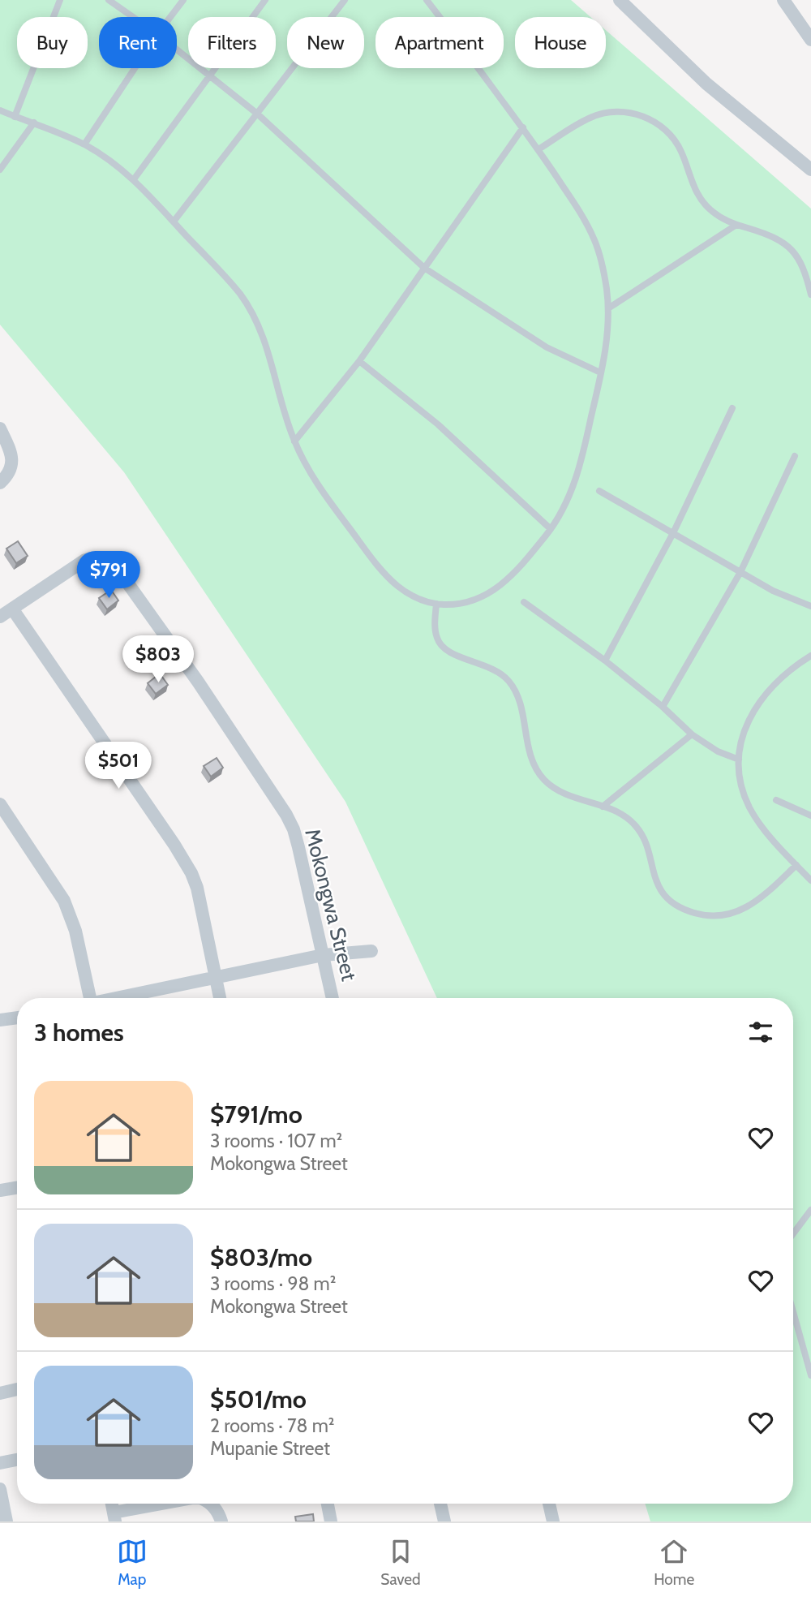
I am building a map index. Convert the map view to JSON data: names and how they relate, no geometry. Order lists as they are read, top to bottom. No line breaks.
{"streets":{"street":["Mokongwa Street"]},"page":{"chip":["Buy","Rent","Filters","New","Apartment","House"],"price":["$791","$803","$501"],"heading":"3 homes","list":[{"name":"$791/mo","note":"3 rooms · 107 m² · Mokongwa Street"},{"name":"$803/mo","note":"3 rooms · 98 m² · Mokongwa Street"},{"name":"$501/mo","note":"2 rooms · 78 m² · Mupanie Street"}],"tabs":["Map","Saved","Home"]}}
